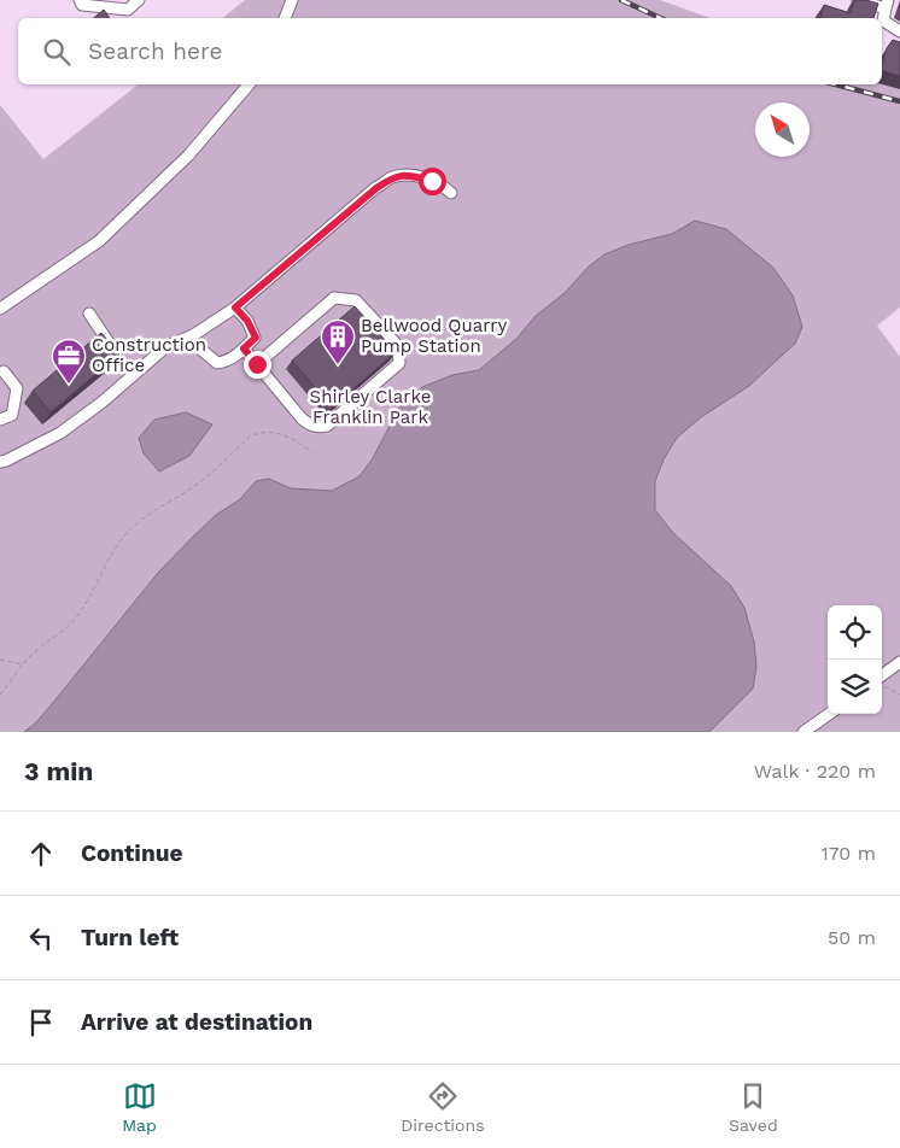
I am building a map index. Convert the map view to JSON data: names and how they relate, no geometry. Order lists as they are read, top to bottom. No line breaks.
{"parks":["Shirley Clarke Franklin Park"],"places":{"building":["Bellwood Quarry Pump Station"],"office":["Construction Office"]},"north":"top left","page":{"search":"Search here","heading":["3 min","Walk · 220 m"],"list":[["Continue","170 m"],["Turn left","50 m"],"Arrive at destination"],"nav":["Map","Directions","Saved"]}}
